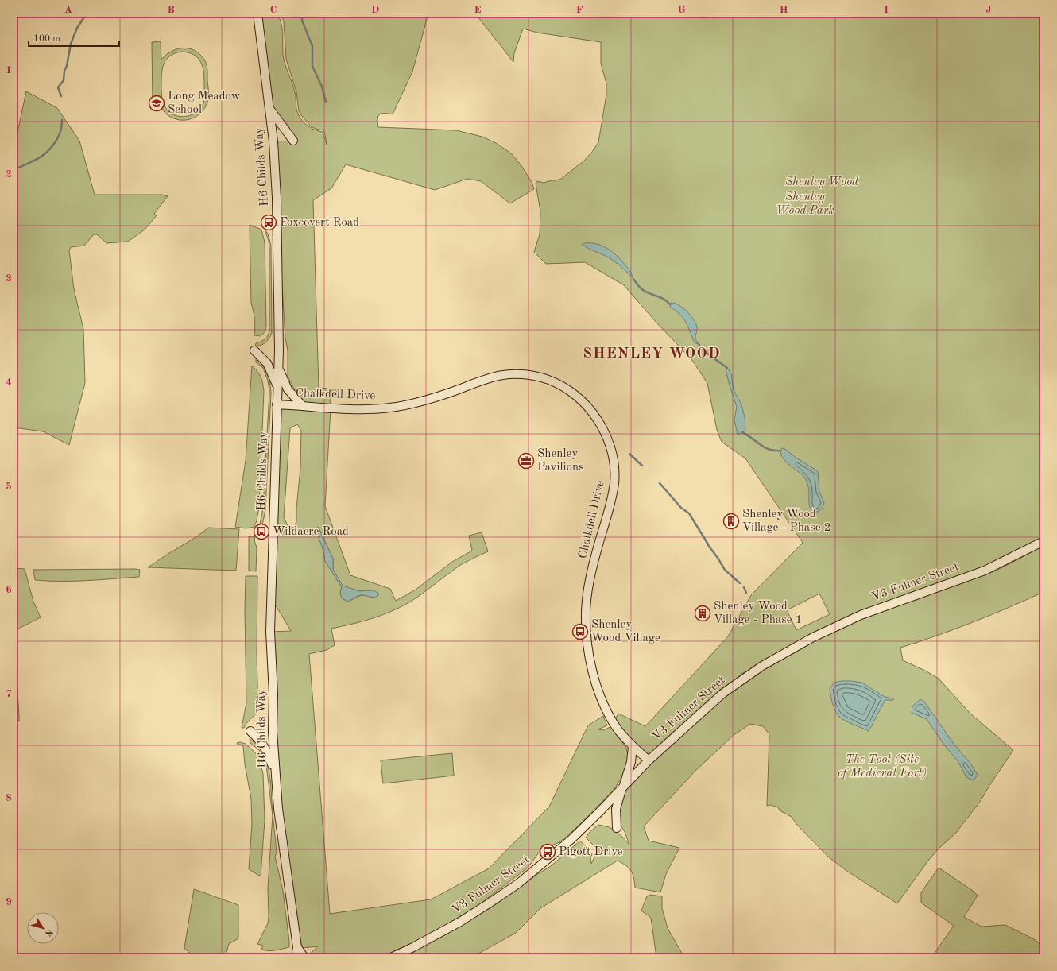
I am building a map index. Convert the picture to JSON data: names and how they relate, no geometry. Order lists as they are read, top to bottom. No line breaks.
{"streets":{"street":["H6 Childs Way","Chalkdell Drive","V3 Fulmer Street"]},"crossings":[["H6 Childs Way","Chalkdell Drive"],["Chalkdell Drive","V3 Fulmer Street"]],"districts":["SHENLEY WOOD"],"parks":["Shenley Wood","Shenley Wood Park","The Toot (Site of Medieval Fort)"],"places":{"school or university":["Long Meadow School"],"bus stop":["Foxcovert Road","Wildacre Road","Shenley Wood Village","Pigott Drive"],"office":["Shenley Pavilions"],"building":["Shenley Wood Village - Phase 2","Shenley Wood Village - Phase 1"]},"scale_bar":"100 m","north":"bottom right","grid":{"columns":["A","B","C","D","E","F","G","H","I","J"],"rows":["1","2","3","4","5","6","7","8","9"]}}
